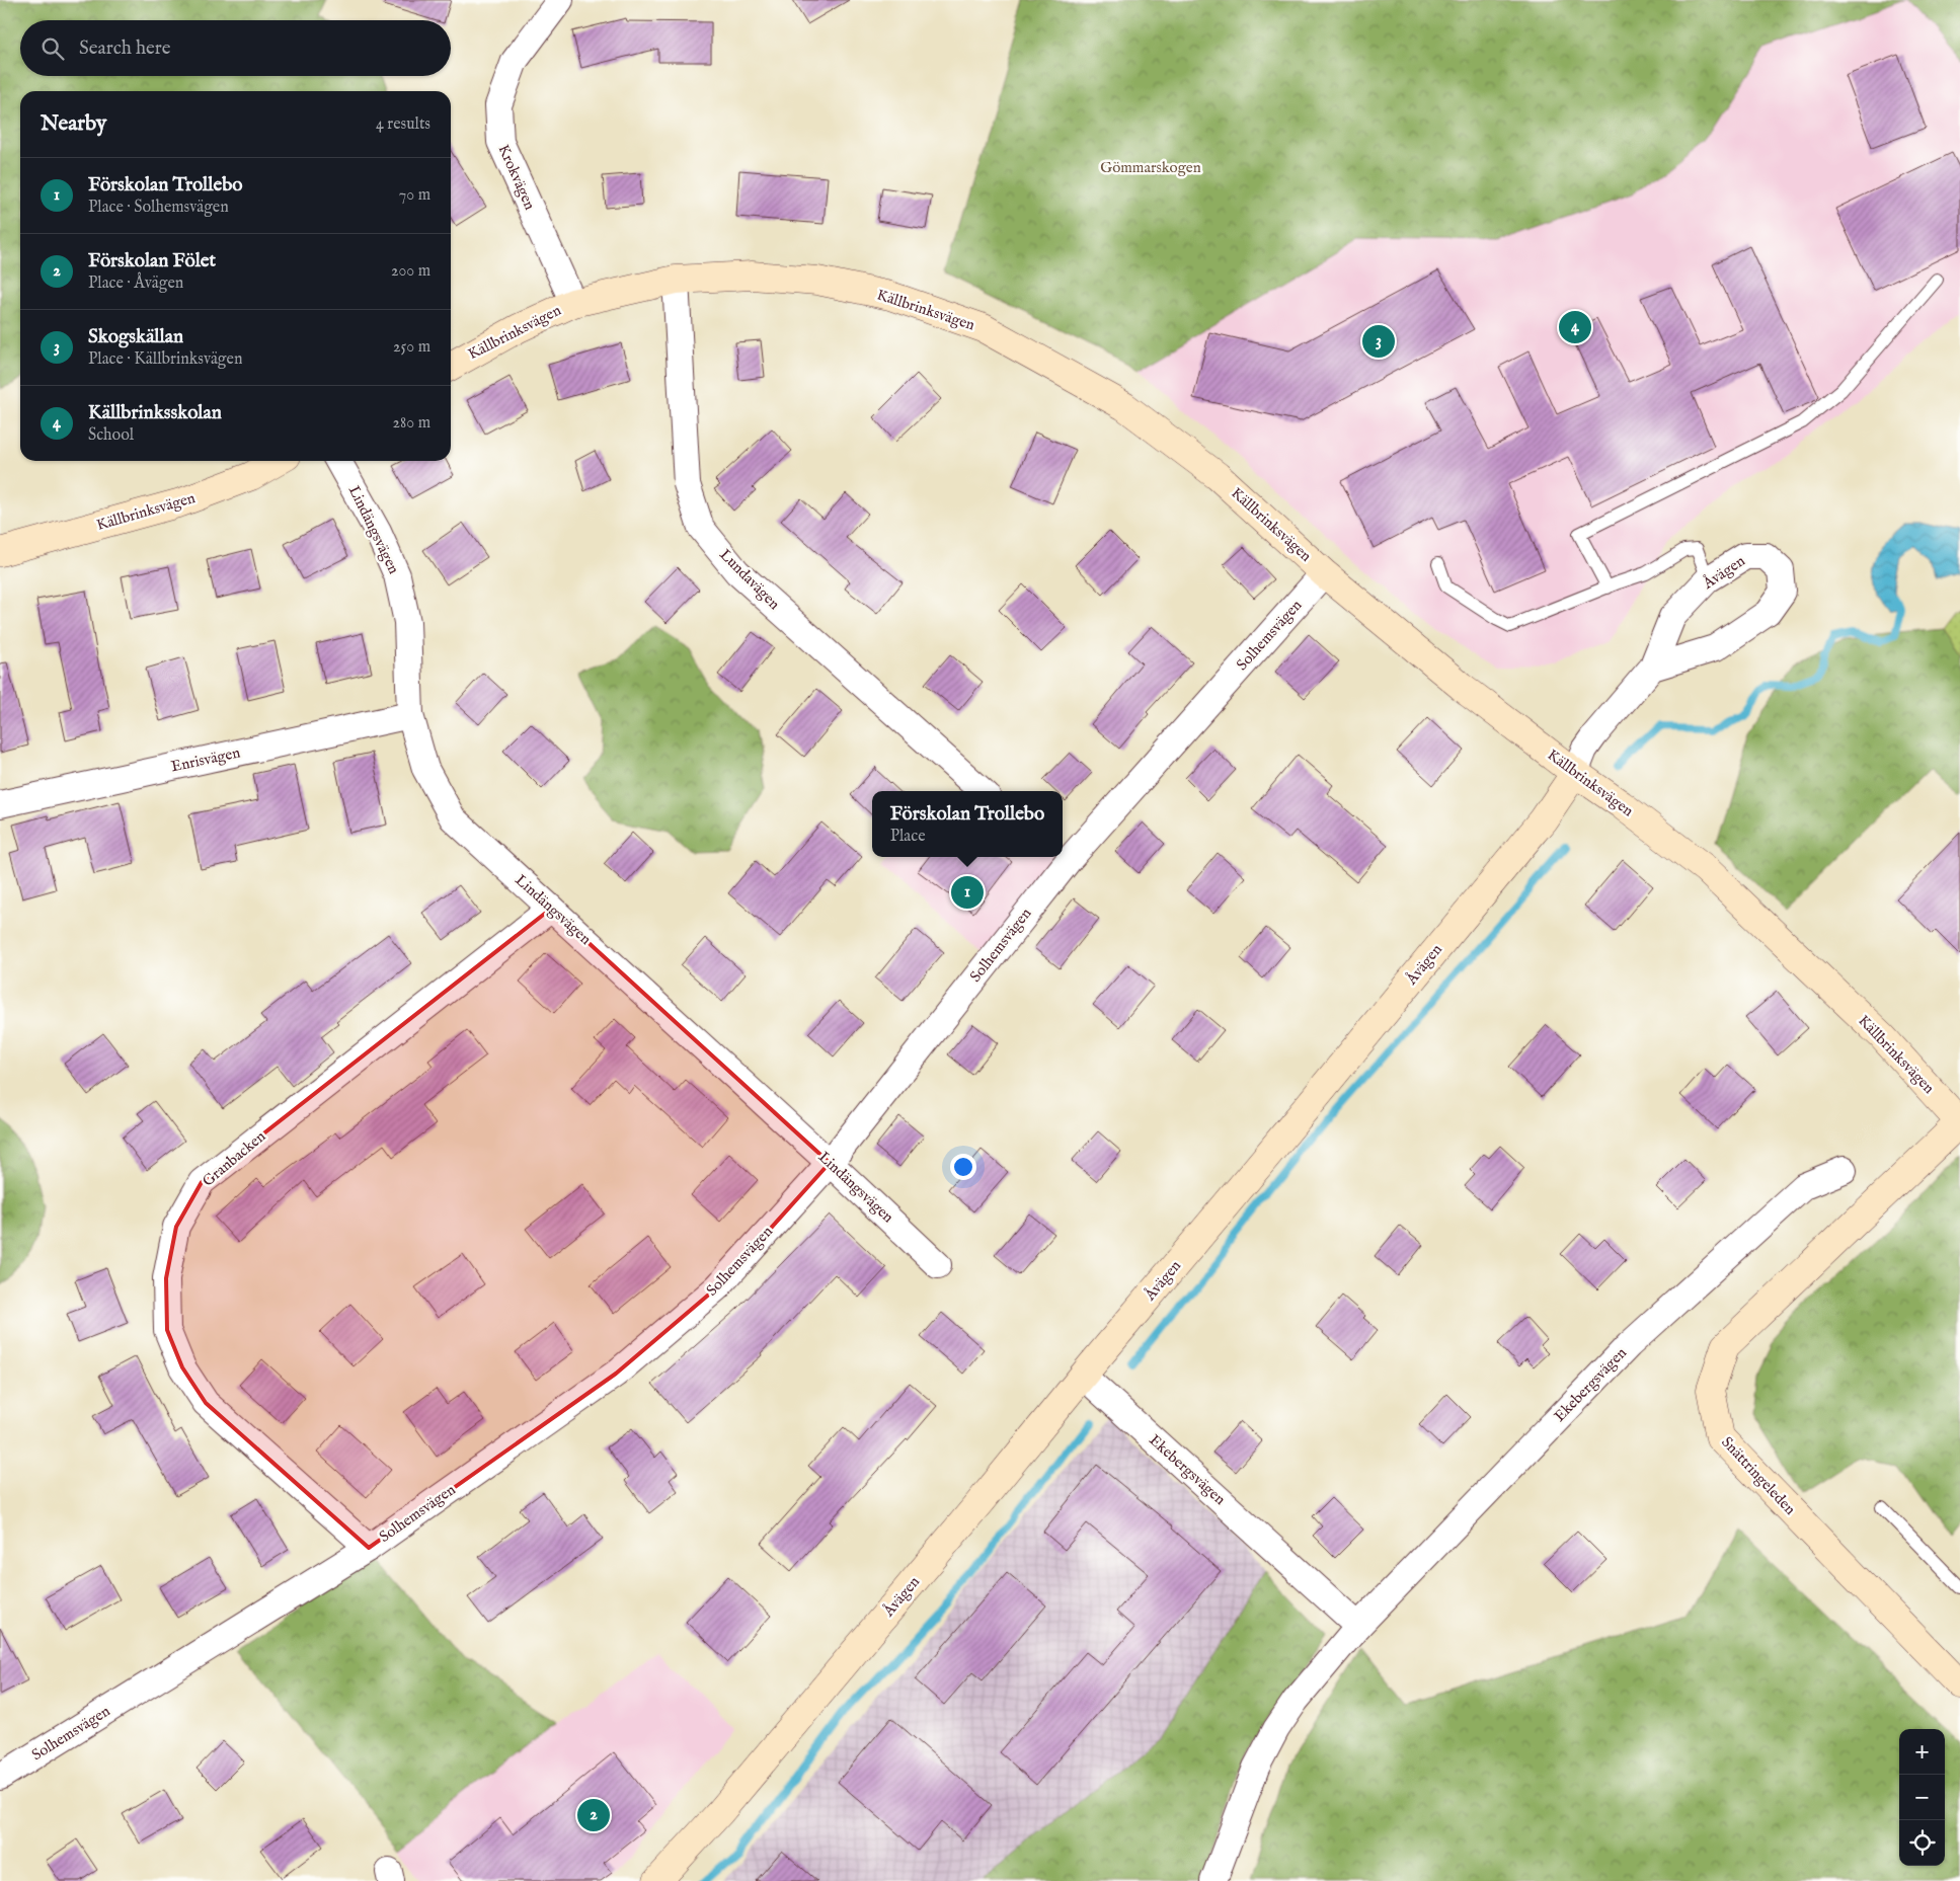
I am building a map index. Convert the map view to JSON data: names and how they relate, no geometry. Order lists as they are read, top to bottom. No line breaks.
{"streets":{"street":["Krokvägen","Källbrinksvägen","Lindängsvägen","Åvägen","Lundavägen","Solhemsvägen","Enrisvägen","Granbacken","Ekebergsvägen","Snättringeleden"]},"crossings":[["Krokvägen","Källbrinksvägen"],["Källbrinksvägen","Åvägen"],["Källbrinksvägen","Lundavägen"],["Källbrinksvägen","Solhemsvägen"],["Källbrinksvägen","Snättringeleden"],["Lindängsvägen","Solhemsvägen"],["Lindängsvägen","Enrisvägen"],["Lindängsvägen","Granbacken"],["Åvägen","Ekebergsvägen"],["Solhemsvägen","Granbacken"]],"parks":["Gömmarskogen"],"page":{"search":"Search here","heading":["Nearby","4 results"],"list":[{"mark":"1","name":"Förskolan Trollebo","note":"Place · Solhemsvägen","value":"70 m"},{"mark":"2","name":"Förskolan Fölet","note":"Place · Åvägen","value":"200 m"},{"mark":"3","name":"Skogskällan","note":"Place · Källbrinksvägen","value":"250 m"},{"mark":"4","name":"Källbrinksskolan","note":"School","value":"280 m"}],"pins":["4","3","1","2"],"popup":["Förskolan Trollebo","Place"],"map_buttons":["+","−"]}}
